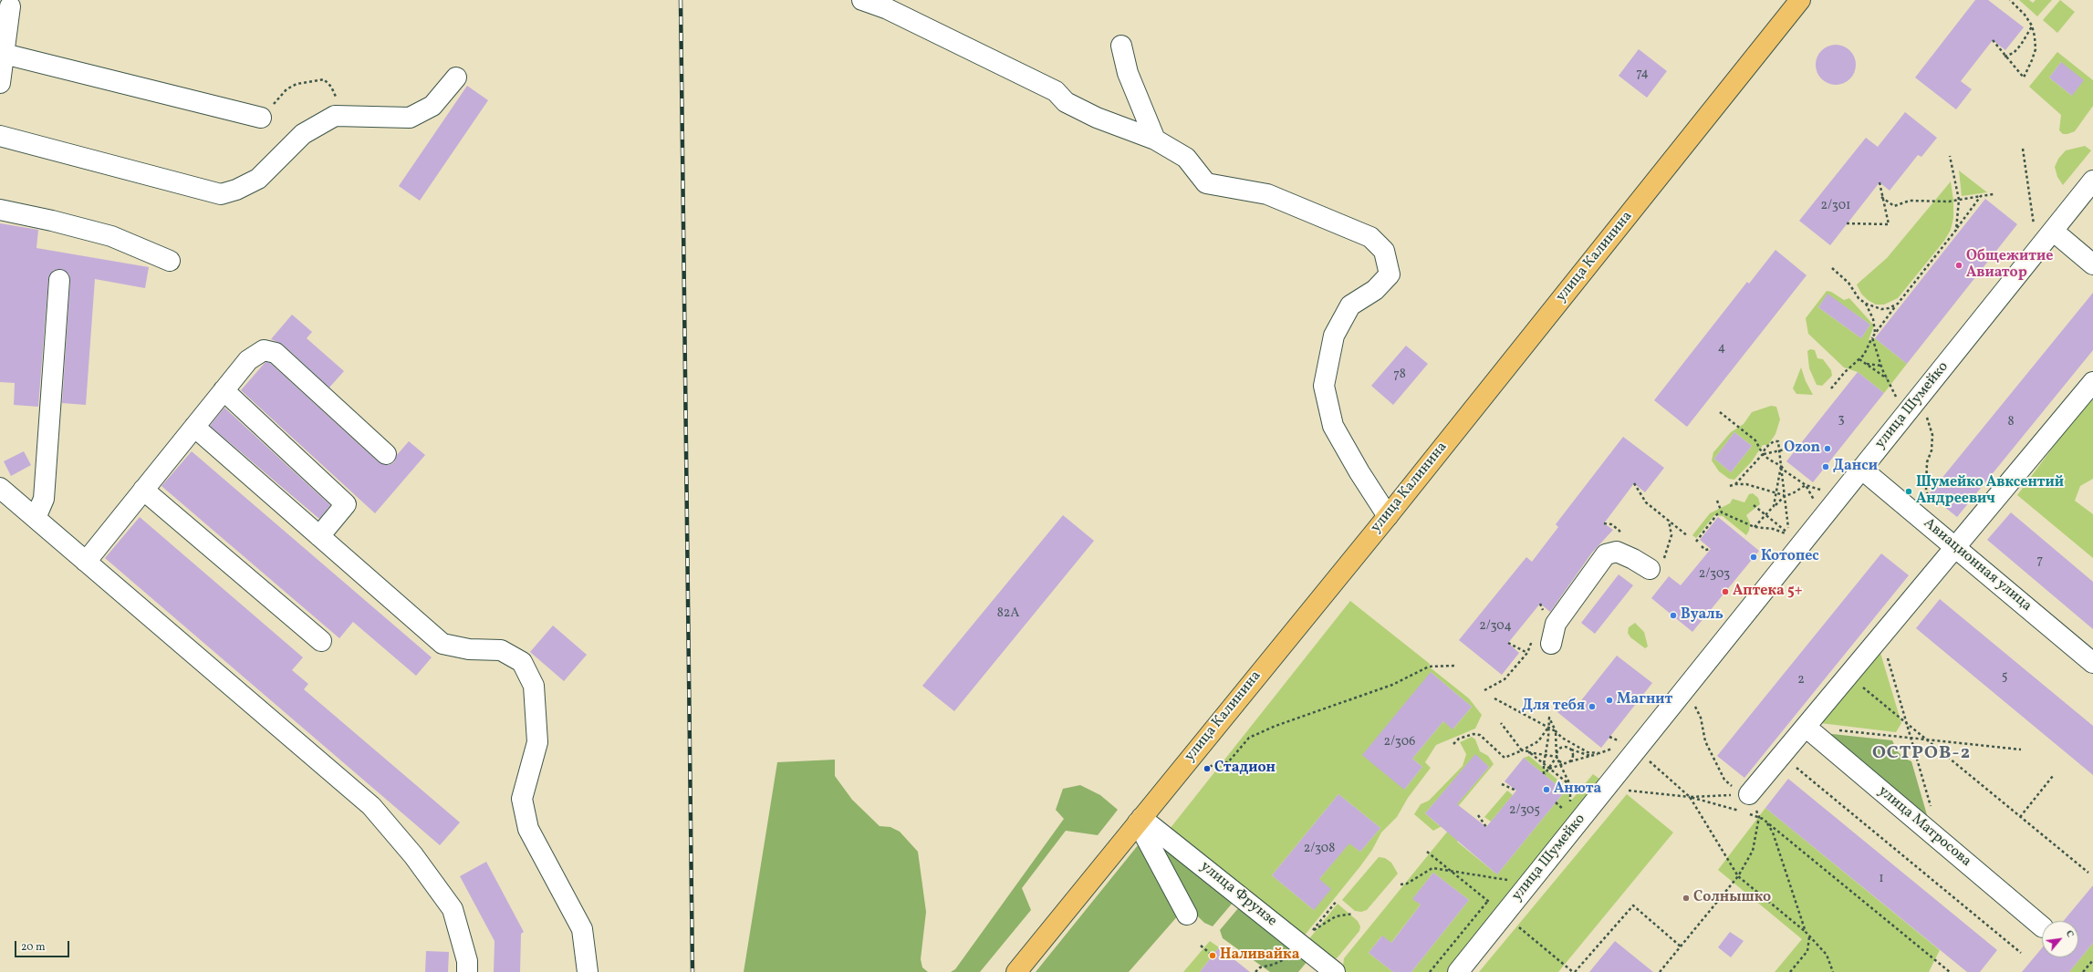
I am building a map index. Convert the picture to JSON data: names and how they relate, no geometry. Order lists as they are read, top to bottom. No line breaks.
{"streets":{"main road":["улица Калинина"],"street":["улица Шумейко","Авиационная улица","улица Матросова","улица Фрунзе"]},"crossings":[["улица Калинина","улица Фрунзе"],["улица Шумейко","Авиационная улица"]],"districts":["ОСТРОВ-2"],"places":["Общежитие Авиатор","Ozon","Данси","Шумейко Авксентий Андреевич","Котопес","Аптека 5+","Вуаль","Магнит","Для тебя","Стадион","Анюта","Солнышко","Наливайка"],"house_numbers":["74","2/301","4","78","3","8","7","2/303","82А","2/304","5","2","2/306","2/305","2/308","1"],"scale_bar":"20 m","north":"top right"}
